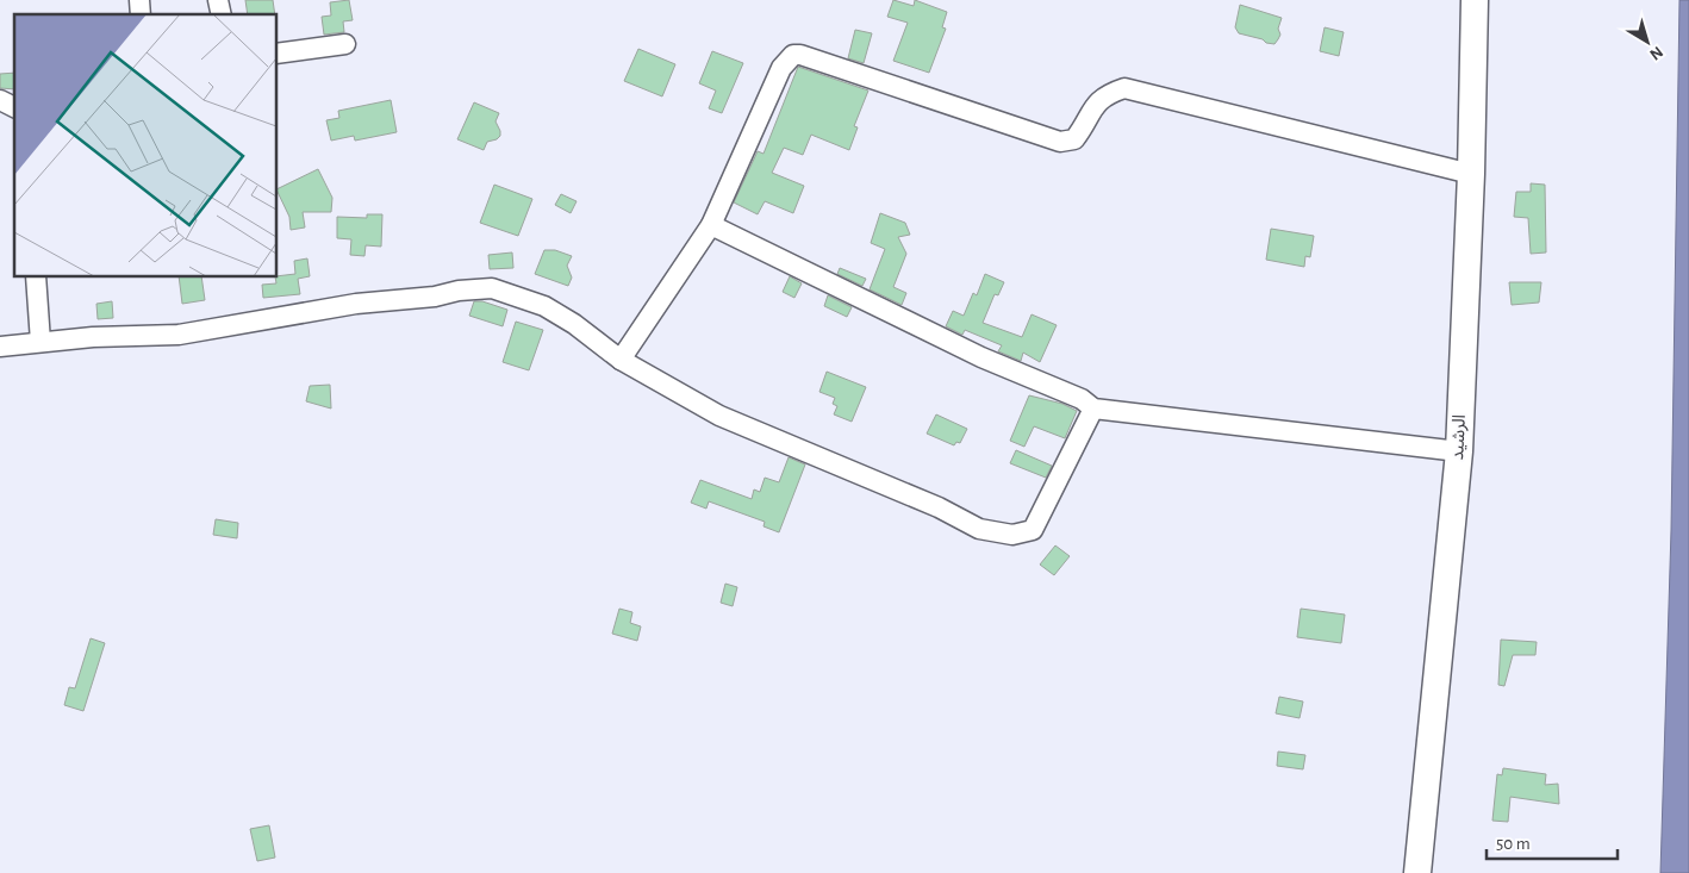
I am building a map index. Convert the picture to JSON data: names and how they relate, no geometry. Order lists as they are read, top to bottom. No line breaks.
{"streets":{"main road":["الرشيد"]},"scale_bar":"50 m","north":"bottom right"}
